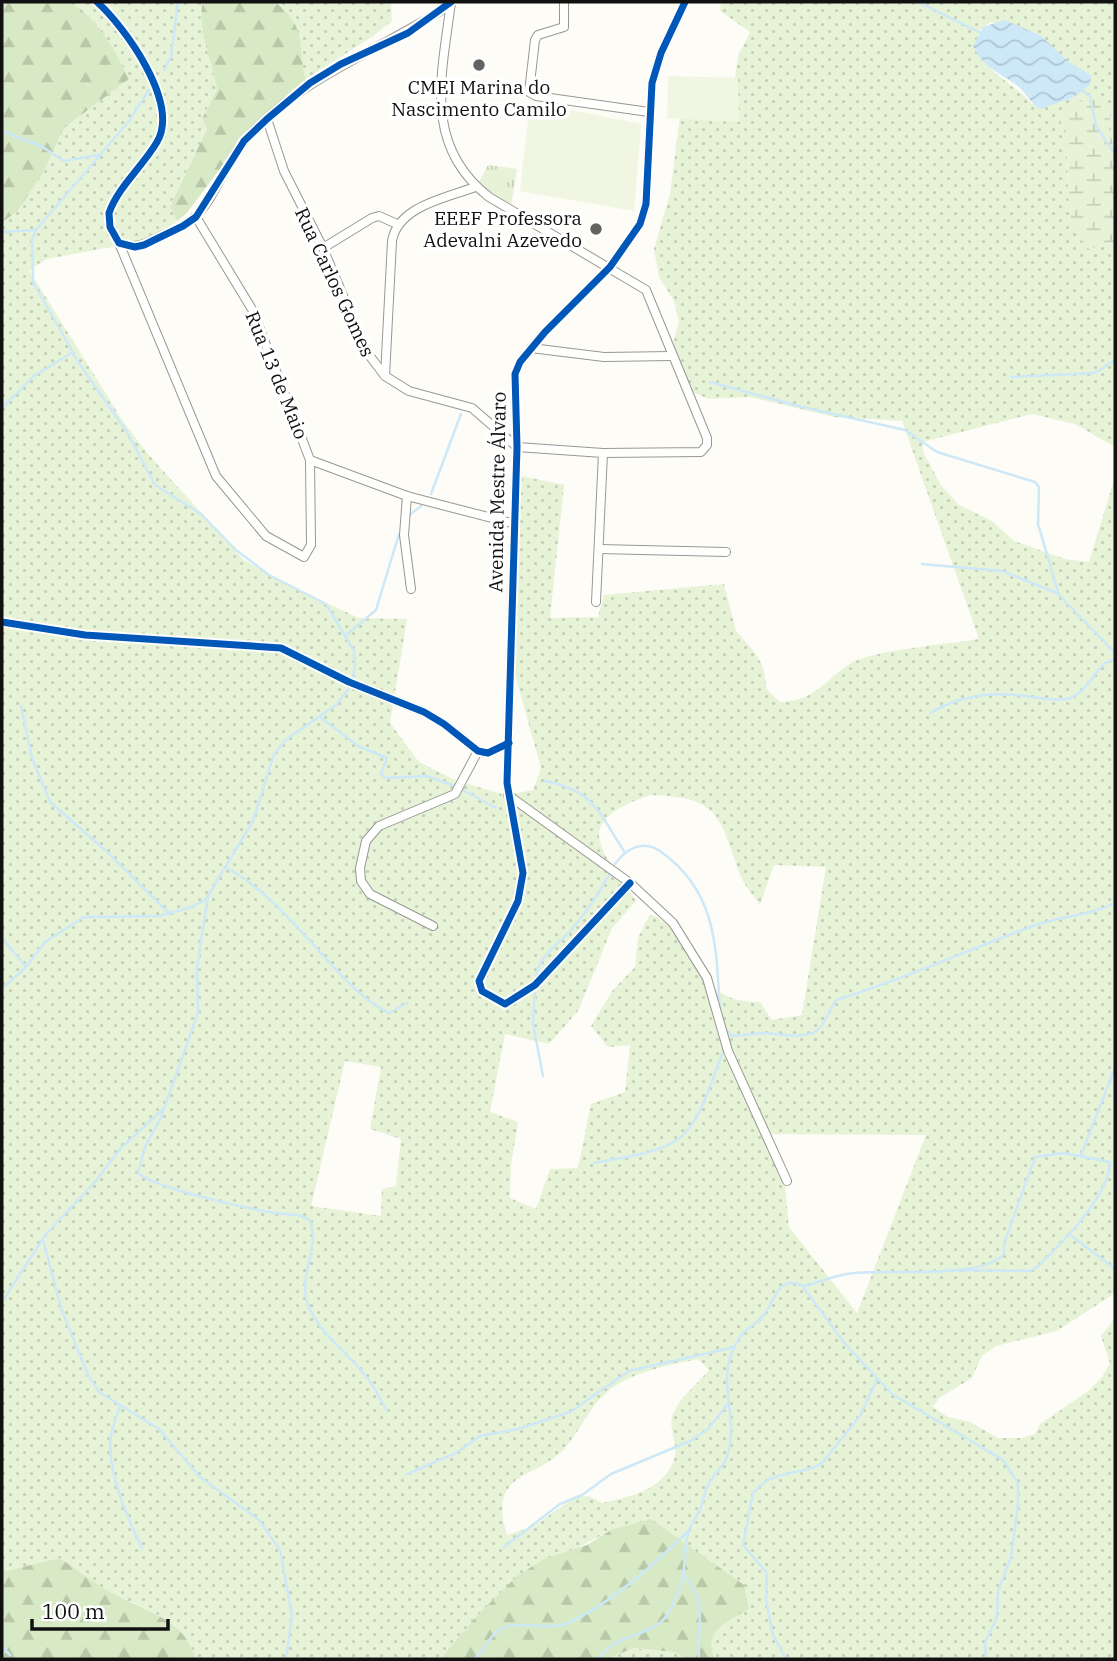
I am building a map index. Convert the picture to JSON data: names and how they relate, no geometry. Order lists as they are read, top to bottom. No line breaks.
{"streets":{"street":["Rua Carlos Gomes","Rua 13 de Maio","Avenida Mestre Álvaro"]},"crossings":[["Rua Carlos Gomes","Avenida Mestre Álvaro"],["Rua 13 de Maio","Avenida Mestre Álvaro"]],"places":["CMEI Marina do Nascimento Camilo","EEEF Professora Adevalni Azevedo"],"scale_bar":"100 m"}
